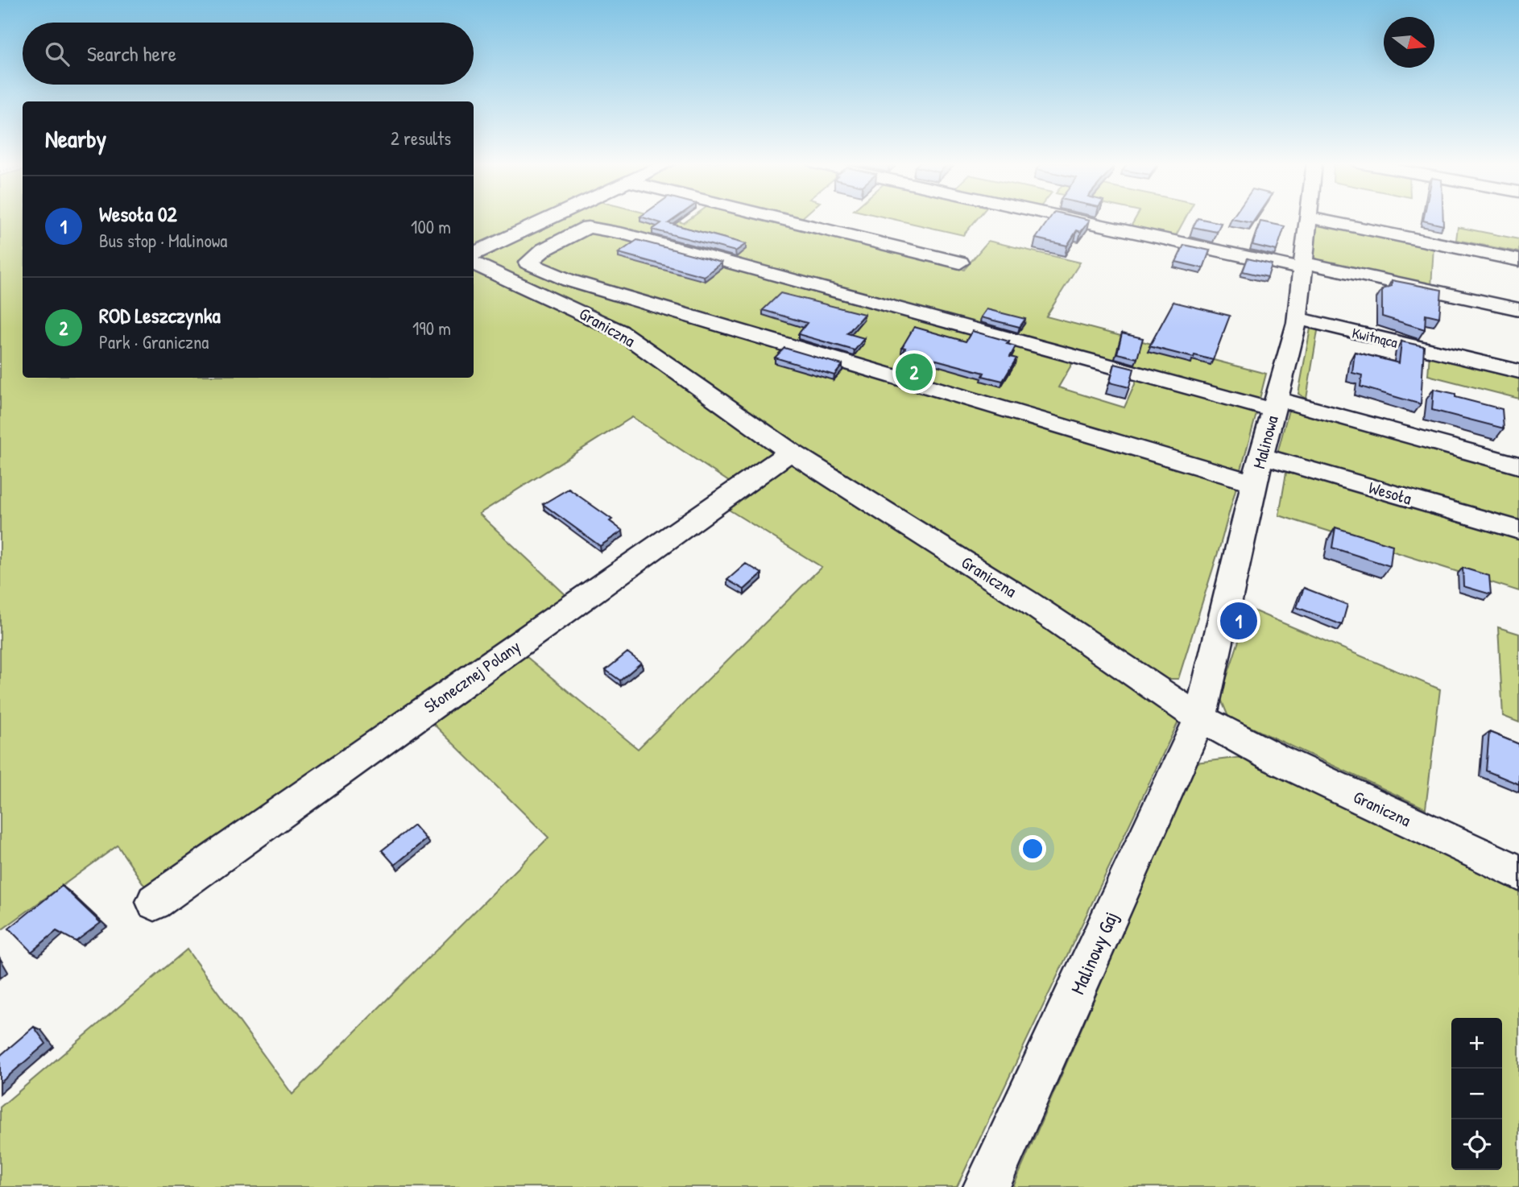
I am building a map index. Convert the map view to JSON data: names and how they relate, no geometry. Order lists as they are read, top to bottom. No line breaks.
{"streets":{"street":["Graniczna","Kwitnąca","Malinowa","Wesoła","Słonecznej Polany","Malinowy Gaj"]},"crossings":[["Graniczna","Malinowa"],["Graniczna","Słonecznej Polany"],["Graniczna","Malinowy Gaj"],["Kwitnąca","Malinowa"],["Malinowa","Wesoła"],["Malinowa","Malinowy Gaj"]],"north":"right","page":{"search":"Search here","heading":["Nearby","2 results"],"list":[{"mark":"1","name":"Wesoła 02","note":"Bus stop · Malinowa","value":"100 m"},{"mark":"2","name":"ROD Leszczynka","note":"Park · Graniczna","value":"190 m"}],"pins":["2","1"],"map_buttons":["+","−"]}}
